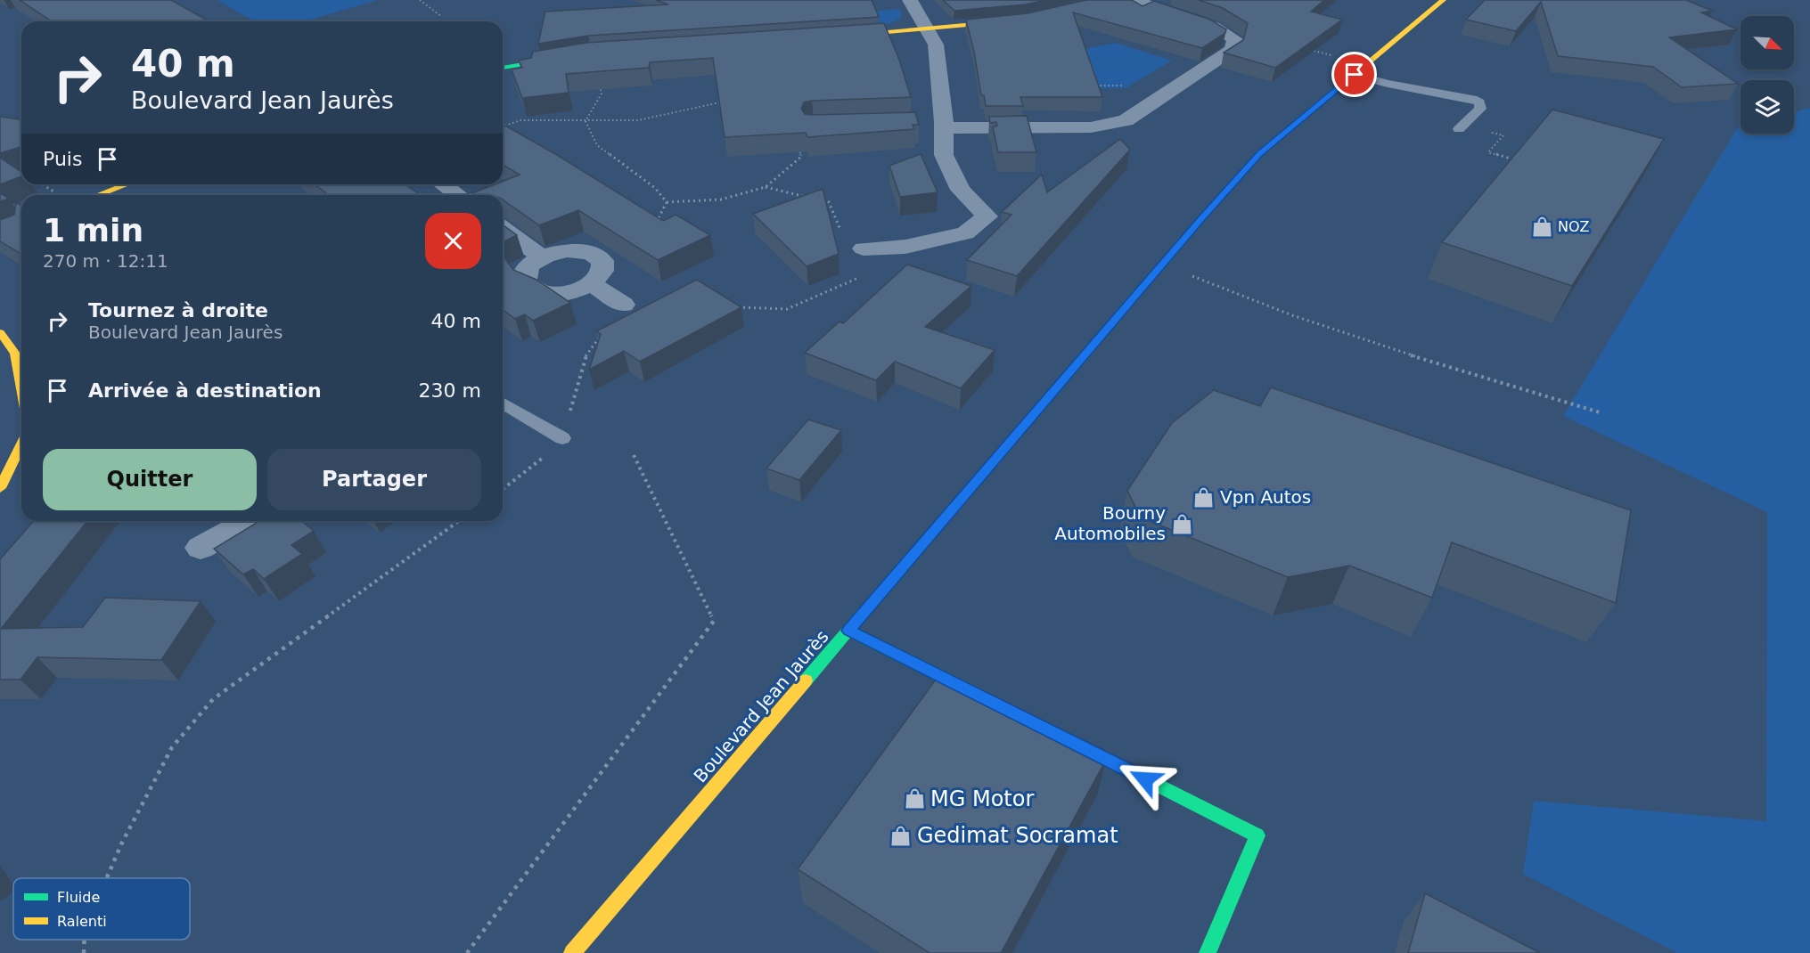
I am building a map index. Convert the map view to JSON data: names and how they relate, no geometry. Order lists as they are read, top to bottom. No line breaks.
{"streets":{"main road":["Boulevard Jean Jaurès"]},"places":{"shop":["NOZ","Vpn Autos","Bourny Automobiles","MG Motor","Gedimat Socramat"]},"legend":["Fluide","Ralenti"],"north":"bottom right","page":{"turn":["40 m","Boulevard Jean Jaurès"],"then":"Puis","heading":["1 min","270 m · 12:11"],"list":[{"name":"Tournez à droite","note":"Boulevard Jean Jaurès","value":"40 m"},{"name":"Arrivée à destination","value":"230 m"}],"buttons":["Quitter","Partager"]}}
